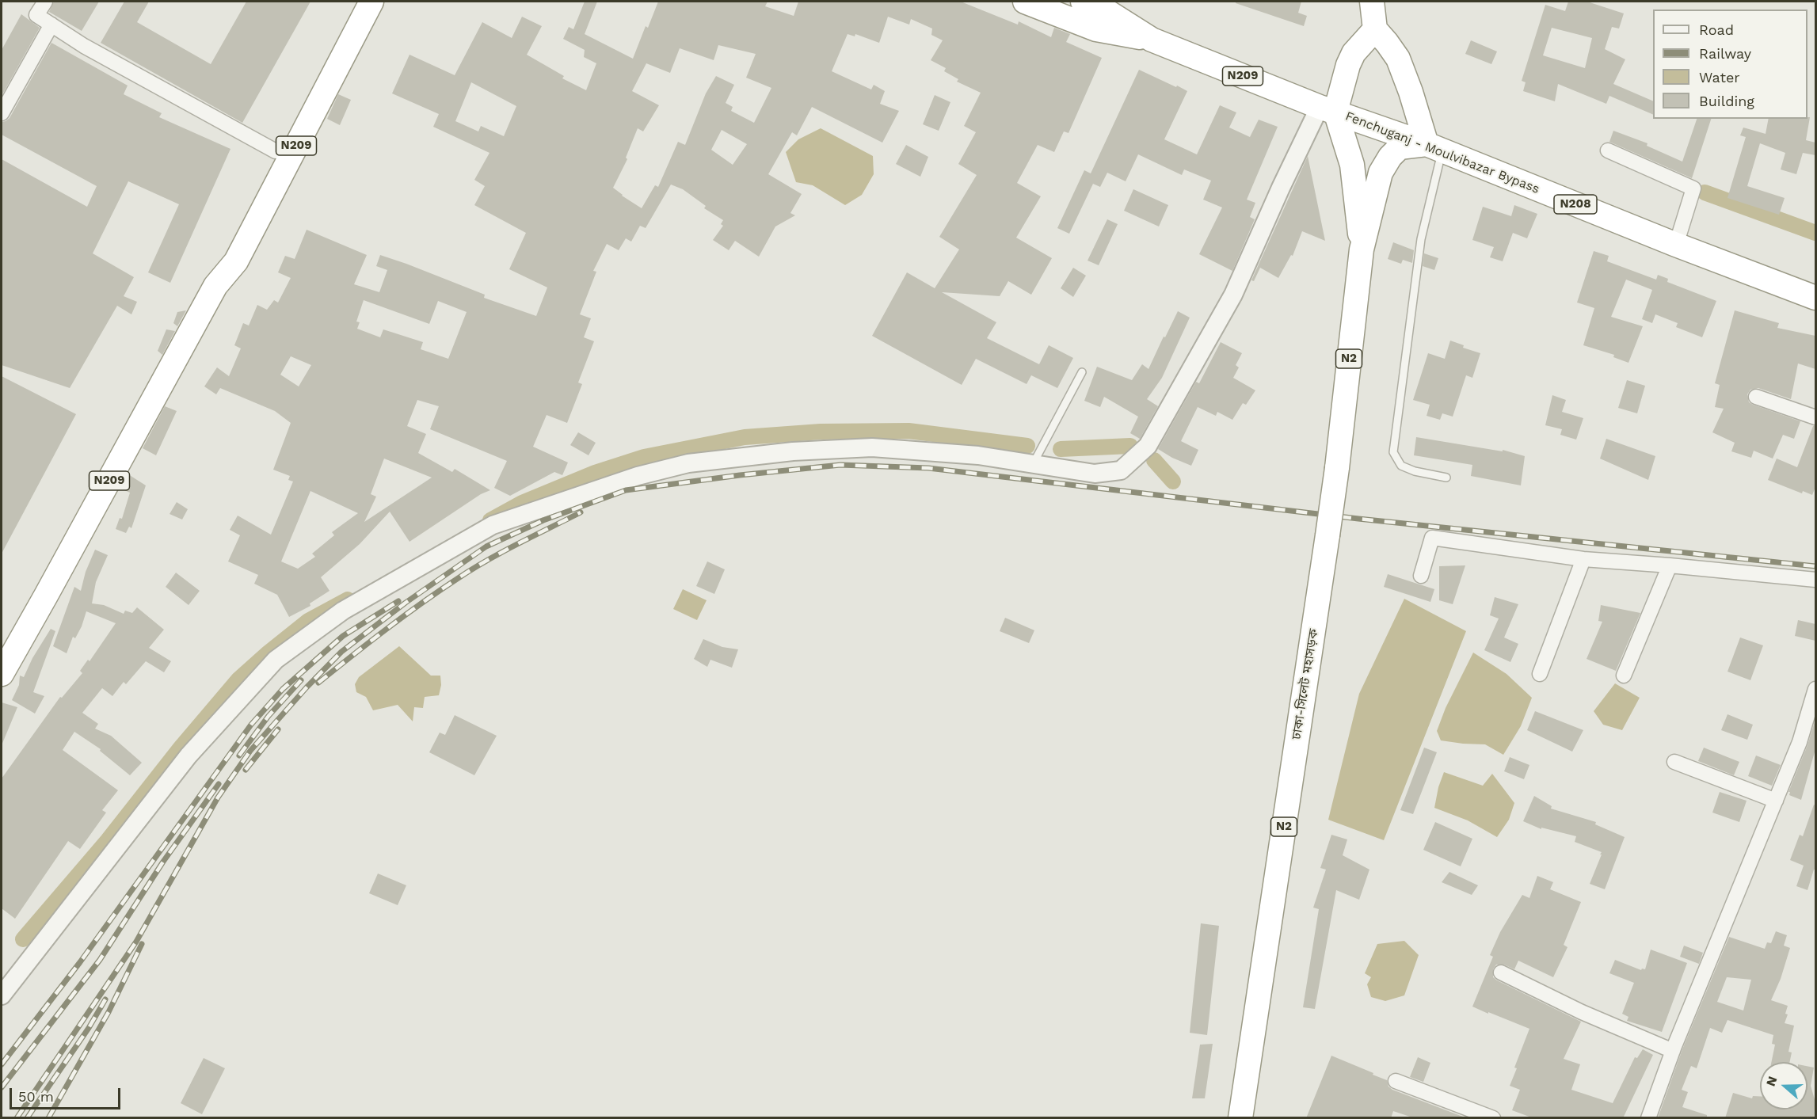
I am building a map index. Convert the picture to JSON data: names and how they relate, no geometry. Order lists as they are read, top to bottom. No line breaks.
{"streets":{"highway":["N209","Fenchuganj - Moulvibazar Bypass","N208","N2","ঢাকা-সিলেট মহাসড়ক"]},"crossings":[["N209","Fenchuganj - Moulvibazar Bypass"],["N209","ঢাকা-সিলেট মহাসড়ক"],["Fenchuganj - Moulvibazar Bypass","ঢাকা-সিলেট মহাসড়ক"]],"legend":["Road","Railway","Water","Building"],"scale_bar":"50 m","north":"left"}
